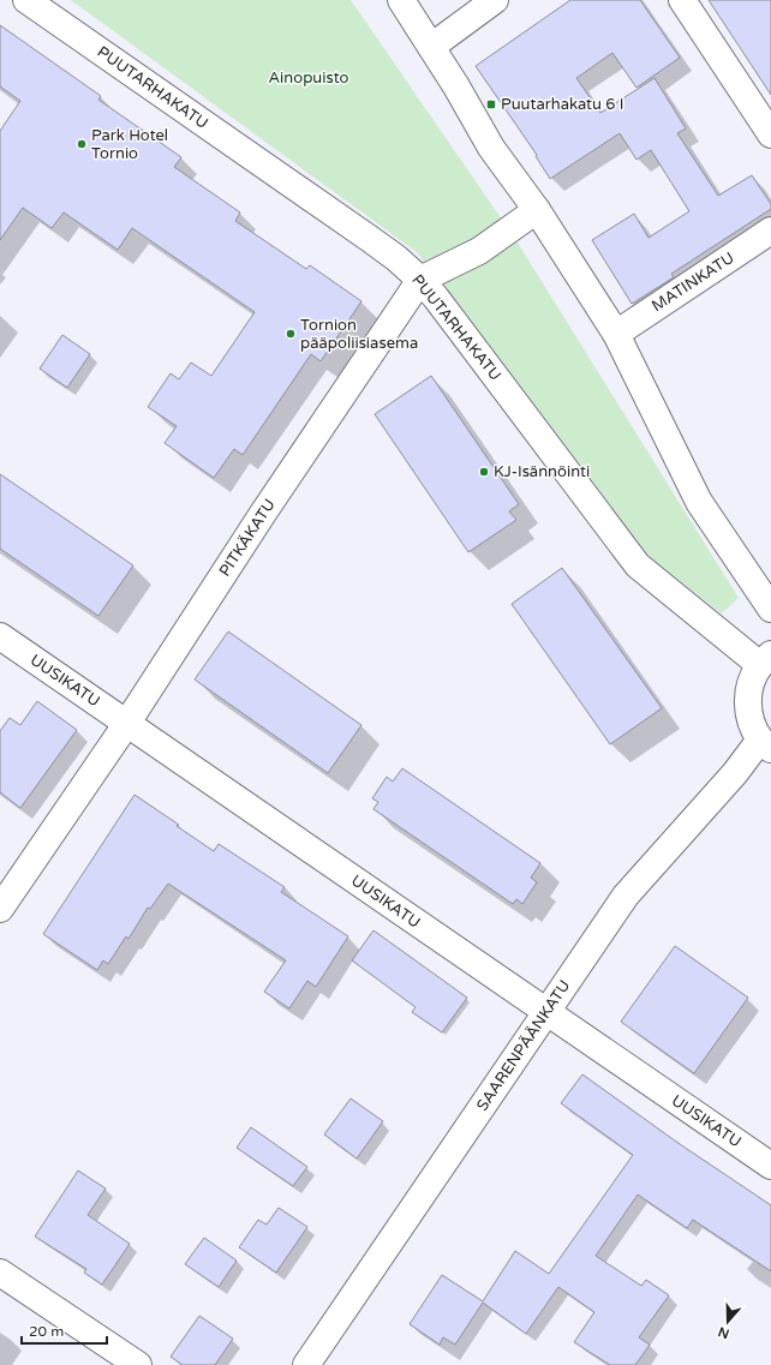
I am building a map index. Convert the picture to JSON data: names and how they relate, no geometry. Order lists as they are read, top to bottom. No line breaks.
{"streets":{"street":["PUUTARHAKATU","MATINKATU","PITKÄKATU","UUSIKATU","SAARENPÄÄNKATU"]},"crossings":[["PUUTARHAKATU","PITKÄKATU"],["PITKÄKATU","UUSIKATU"],["UUSIKATU","SAARENPÄÄNKATU"]],"parks":["Ainopuisto"],"places":{"transit":["Puutarhakatu 6 I"],"other":["Park Hotel Tornio","Tornion pääpoliisiasema","KJ-Isännöinti"]},"scale_bar":"20 m","north":"bottom"}
